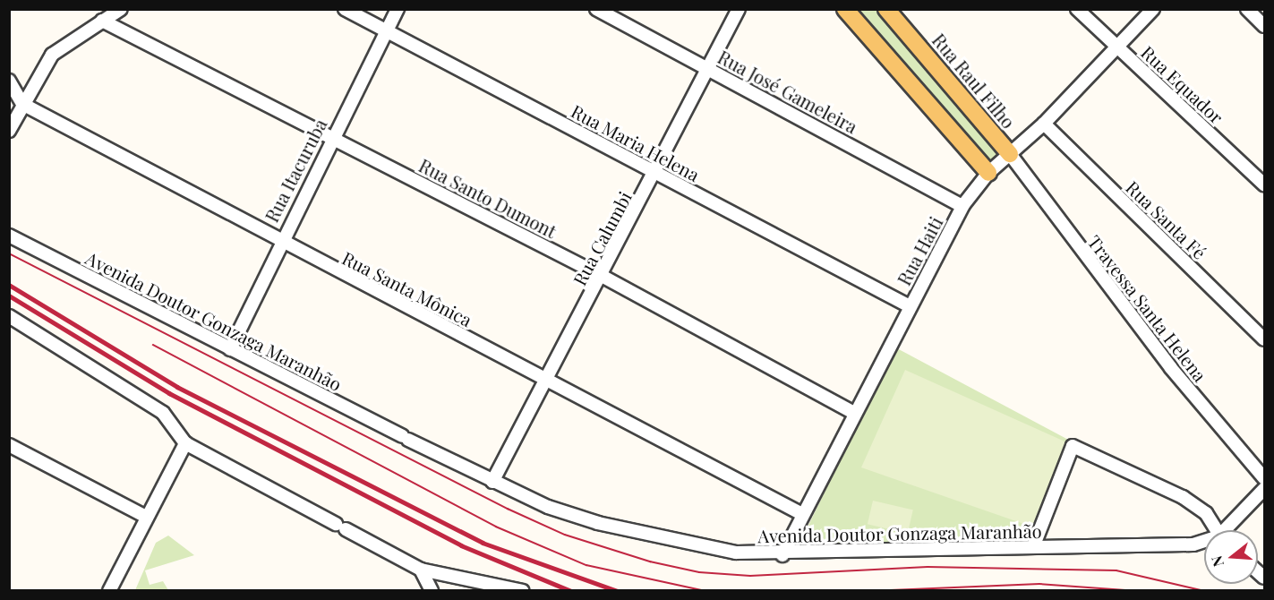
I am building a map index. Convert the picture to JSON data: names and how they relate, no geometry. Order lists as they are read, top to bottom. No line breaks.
{"streets":{"main road":["Rua Raul Filho"],"street":["Rua Equador","Rua José Gameleira","Rua Maria Helena","Rua Itacuruba","Rua Santo Dumont","Rua Santa Fé","Rua Calumbi","Rua Haiti","Rua Santa Mônica","Travessa Santa Helena","Avenida Doutor Gonzaga Maranhão"]},"crossings":[["Rua Raul Filho","Rua Haiti"],["Rua Raul Filho","Travessa Santa Helena"],["Rua Equador","Rua Haiti"],["Rua José Gameleira","Rua Calumbi"],["Rua José Gameleira","Rua Haiti"],["Rua Maria Helena","Rua Itacuruba"],["Rua Maria Helena","Rua Calumbi"],["Rua Maria Helena","Rua Haiti"],["Rua Itacuruba","Rua Santo Dumont"],["Rua Itacuruba","Rua Santa Mônica"],["Rua Itacuruba","Avenida Doutor Gonzaga Maranhão"],["Rua Santo Dumont","Rua Calumbi"],["Rua Santo Dumont","Rua Haiti"],["Rua Santa Fé","Rua Haiti"],["Rua Calumbi","Rua Santa Mônica"],["Rua Calumbi","Avenida Doutor Gonzaga Maranhão"],["Rua Haiti","Rua Santa Mônica"],["Rua Haiti","Travessa Santa Helena"],["Rua Haiti","Avenida Doutor Gonzaga Maranhão"]],"north":"left"}
